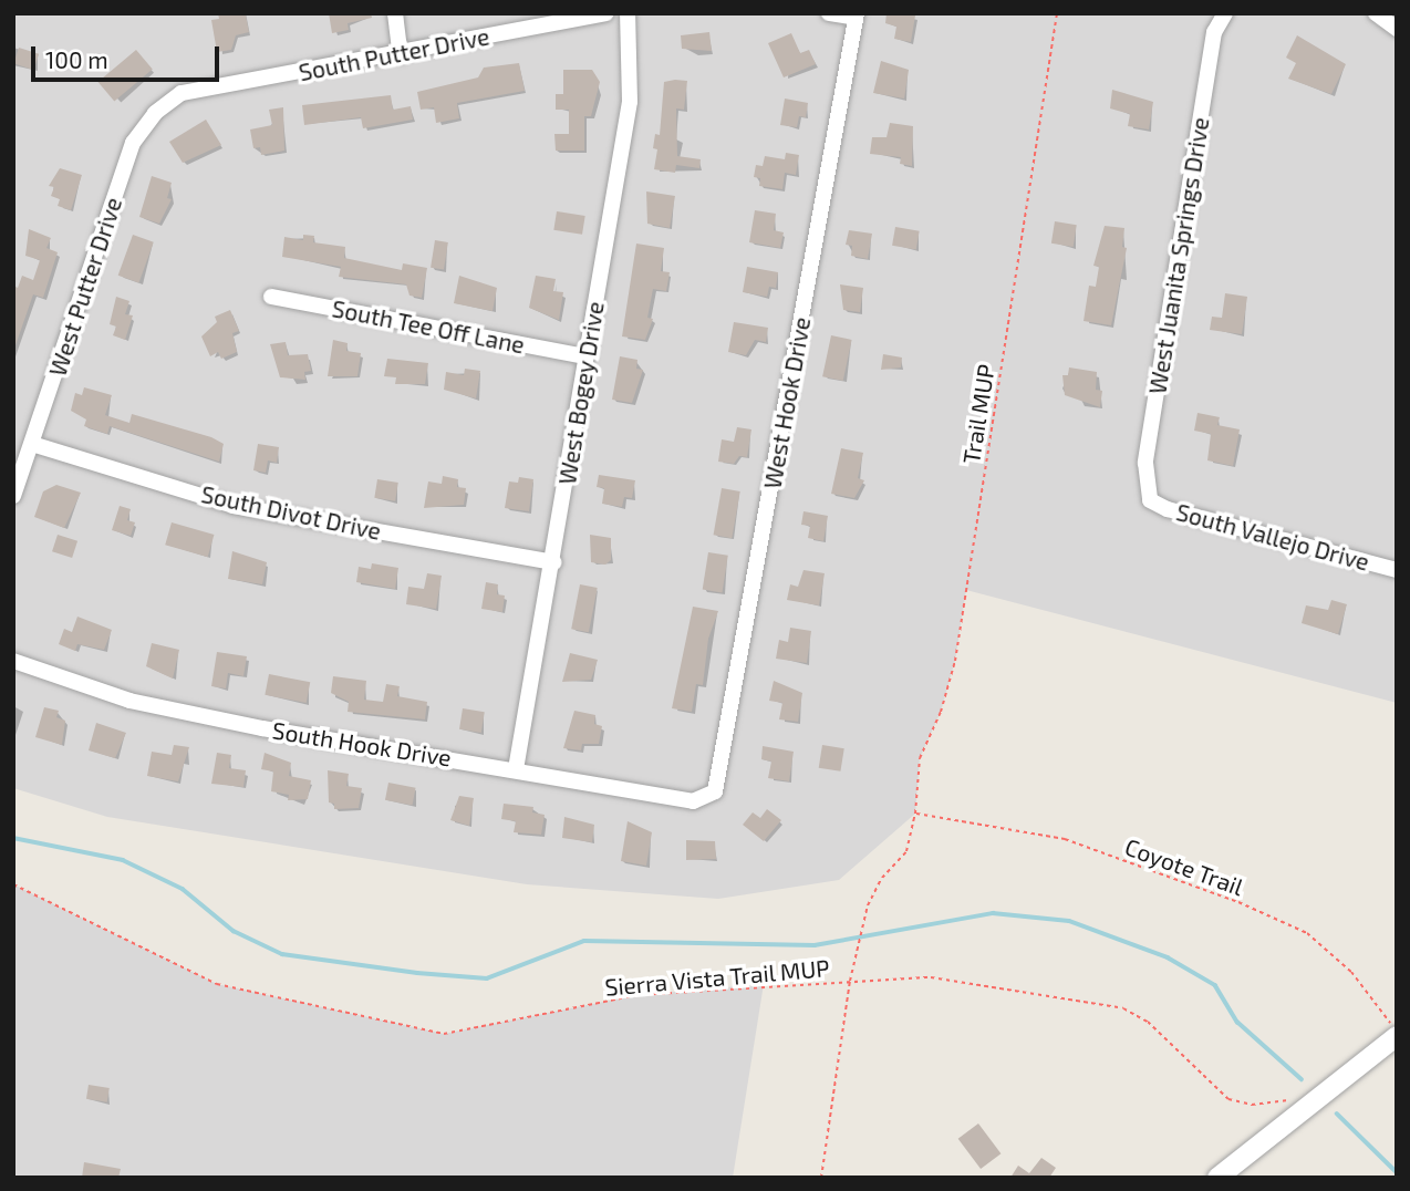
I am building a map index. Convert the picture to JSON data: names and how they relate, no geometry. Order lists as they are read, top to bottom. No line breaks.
{"streets":{"street":["South Putter Drive","West Juanita Springs Drive","West Putter Drive","South Tee Off Lane","West Bogey Drive","West Hook Drive","South Divot Drive","South Vallejo Drive","South Hook Drive"],"path":["Trail MUP","Coyote Trail","Sierra Vista Trail MUP"]},"crossings":[["South Putter Drive","West Putter Drive"],["West Juanita Springs Drive","South Vallejo Drive"],["West Putter Drive","South Divot Drive"],["South Tee Off Lane","West Bogey Drive"],["West Bogey Drive","South Divot Drive"],["West Bogey Drive","South Hook Drive"],["West Hook Drive","South Hook Drive"],["Trail MUP","Coyote Trail"],["Trail MUP","Sierra Vista Trail MUP"]],"scale_bar":"100 m"}
